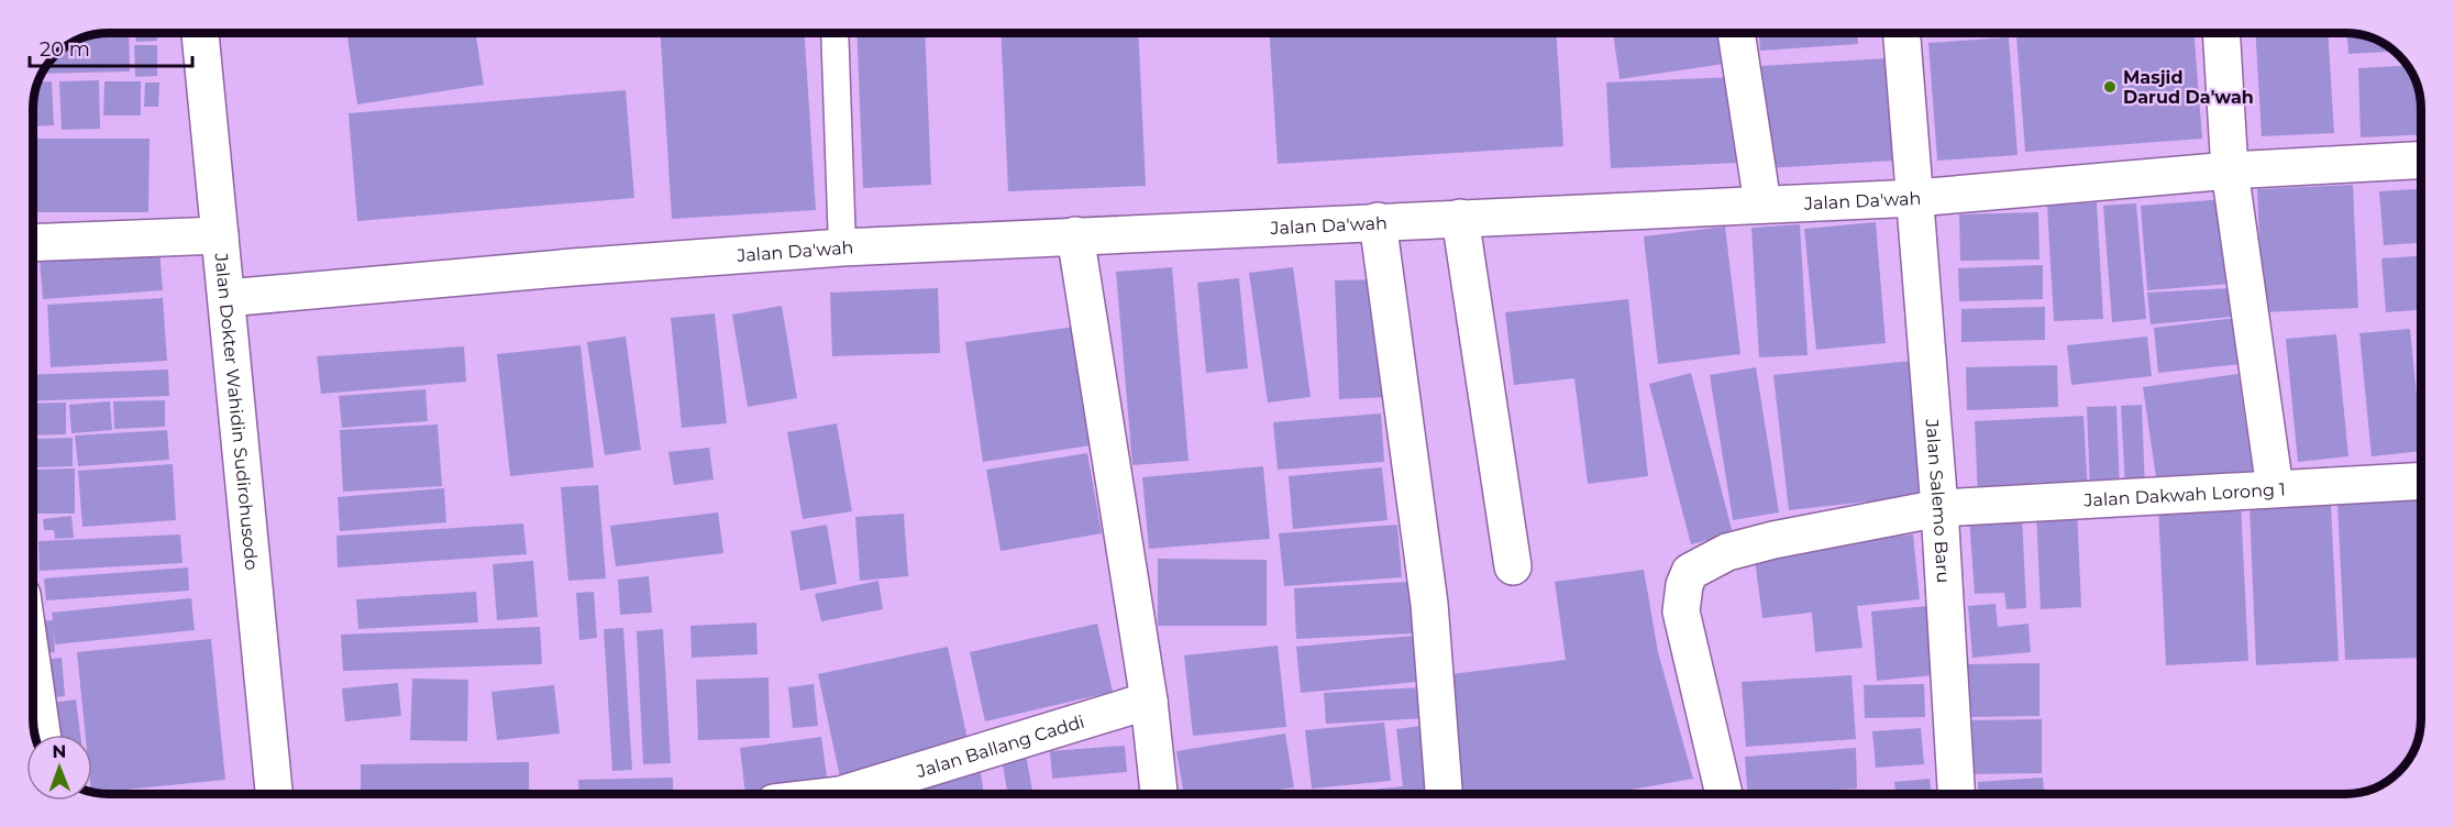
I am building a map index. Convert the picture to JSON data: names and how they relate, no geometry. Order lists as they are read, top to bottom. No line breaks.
{"streets":{"street":["Jalan Da'wah","Jalan Dokter Wahidin Sudirohusodo","Jalan Dakwah Lorong 1","Jalan Salemo Baru","Jalan Ballang Caddi"]},"crossings":[["Jalan Da'wah","Jalan Dokter Wahidin Sudirohusodo"],["Jalan Da'wah","Jalan Salemo Baru"],["Jalan Dakwah Lorong 1","Jalan Salemo Baru"]],"places":["Masjid Darud Da'wah"],"scale_bar":"20 m","north":"top"}
